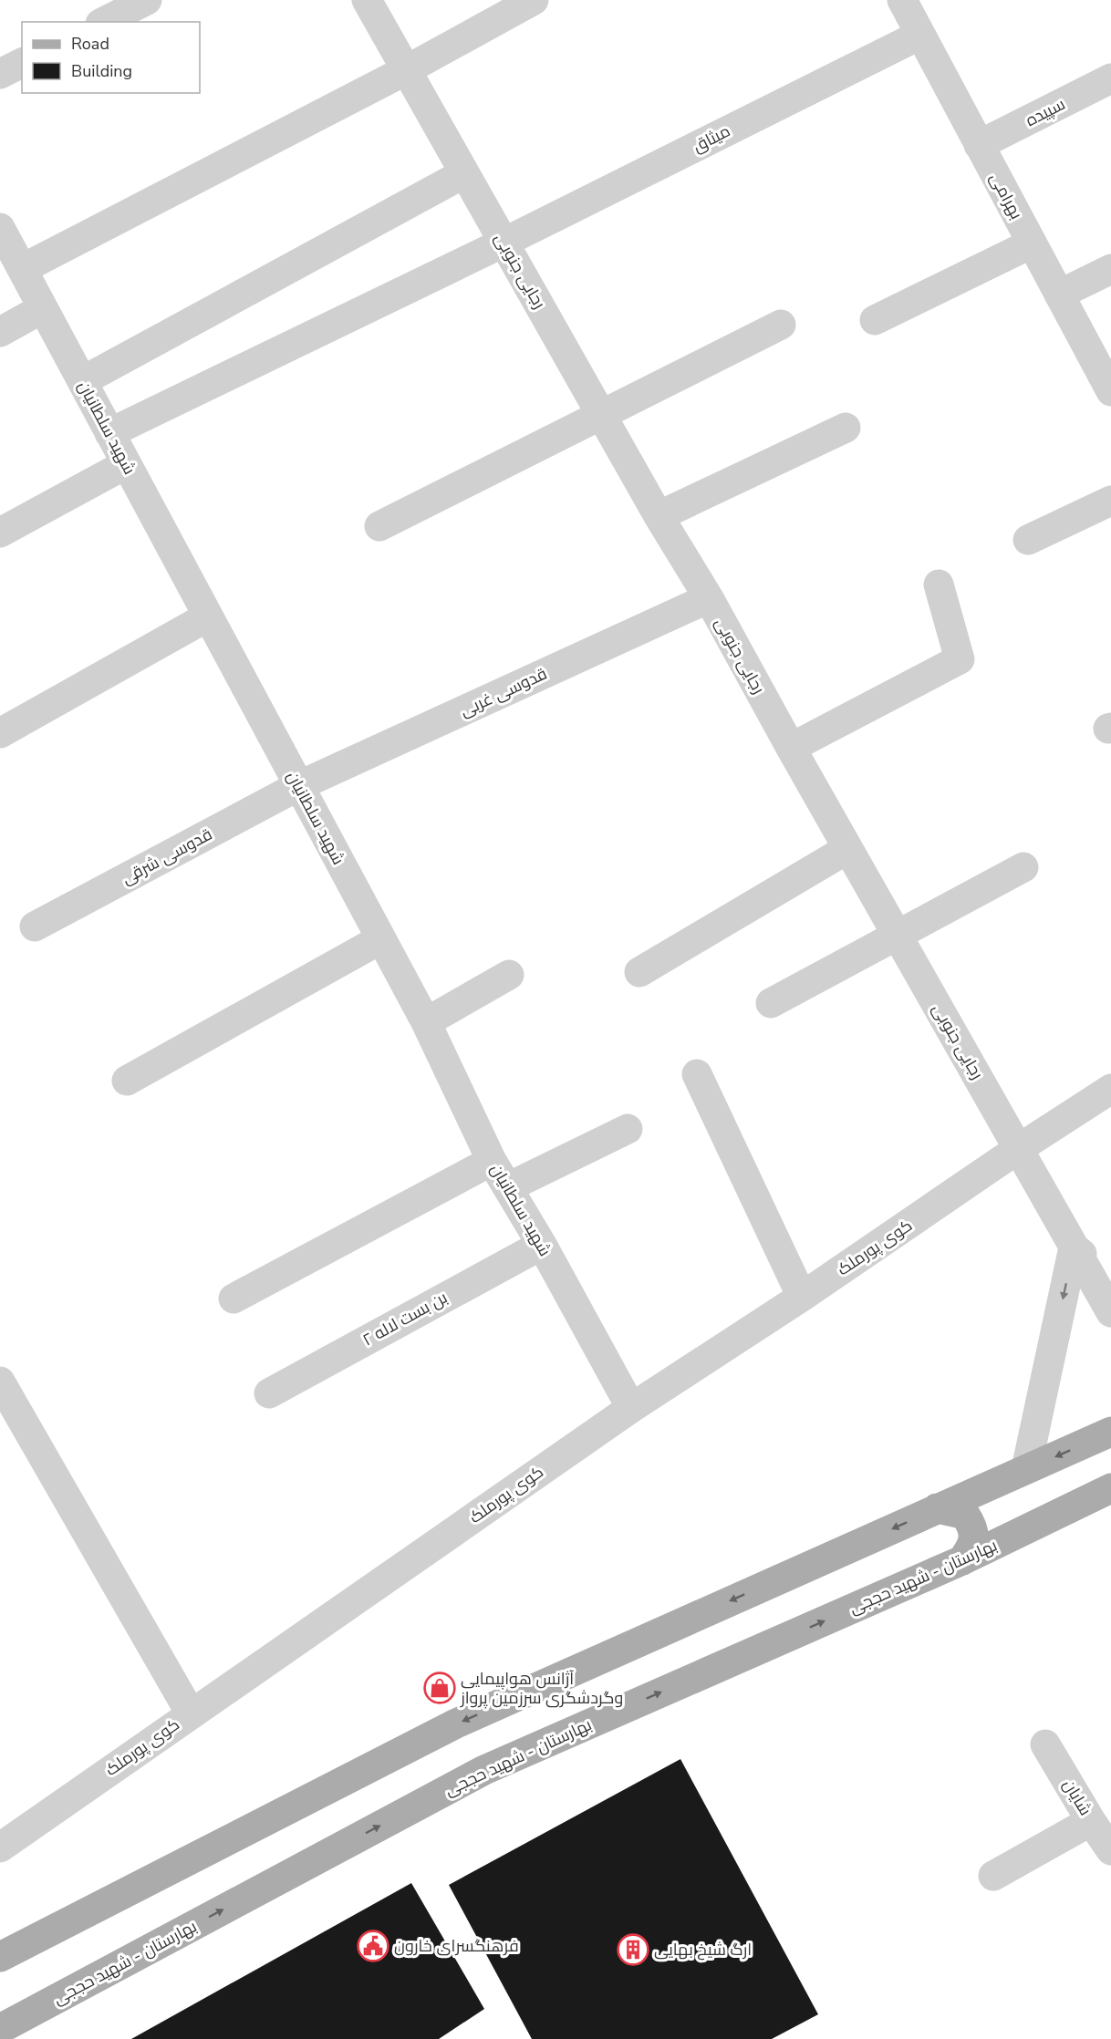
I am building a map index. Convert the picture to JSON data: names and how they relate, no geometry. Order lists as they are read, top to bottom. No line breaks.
{"streets":{"main road":["بهارستان - شهید حججی"],"street":["سپیده","میثاق","بهرامی","رجایی جنوبی","شهید سلطانیان","قدوسی غربی","قدوسی شرقی","کوی پورملک","بن بست لاله ۲","شایان"]},"crossings":[["سپیده","بهرامی"],["میثاق","بهرامی"],["میثاق","رجایی جنوبی"],["میثاق","شهید سلطانیان"],["رجایی جنوبی","قدوسی غربی"],["رجایی جنوبی","کوی پورملک"],["شهید سلطانیان","قدوسی غربی"],["شهید سلطانیان","قدوسی شرقی"],["شهید سلطانیان","کوی پورملک"],["شهید سلطانیان","بن بست لاله ۲"],["قدوسی غربی","قدوسی شرقی"]],"places":{"shop":["آژانس هواپیمایی و‌گردشگری سرزمین پرواز"],"public building":["فرهنگسرای خارون"],"building":["ارگ شیخ بهایی"]},"legend":["Road","Building"]}
